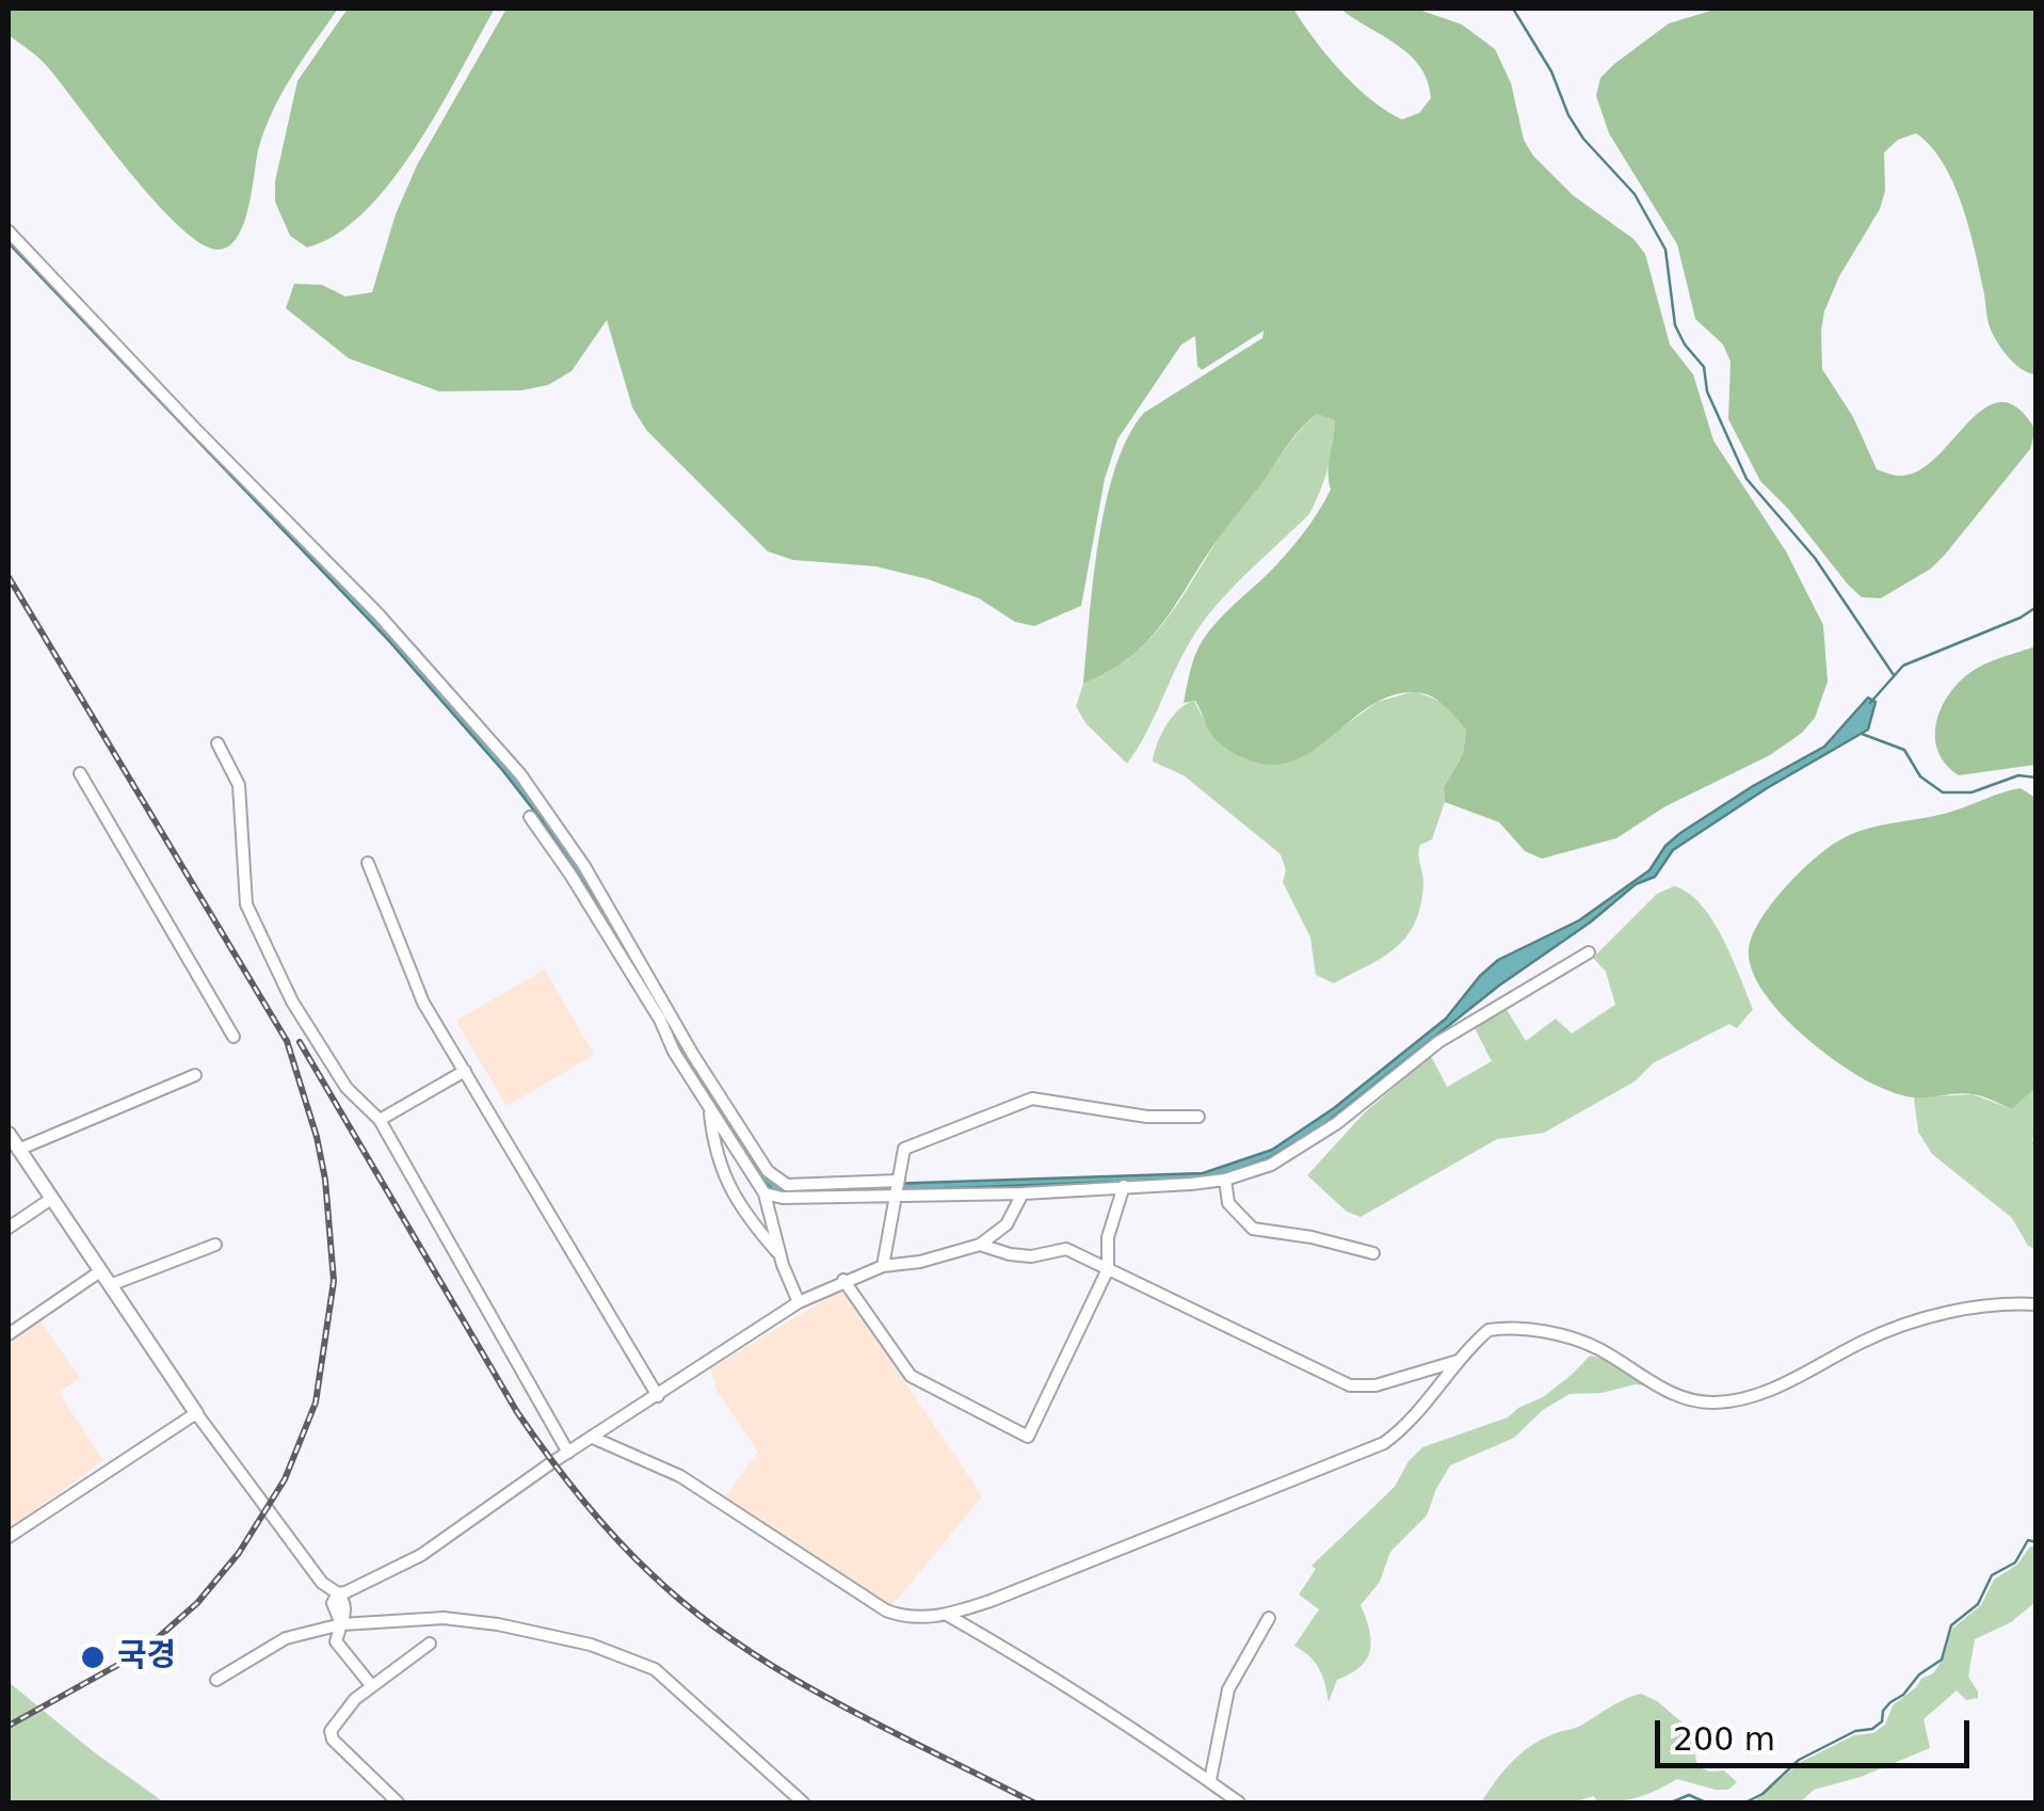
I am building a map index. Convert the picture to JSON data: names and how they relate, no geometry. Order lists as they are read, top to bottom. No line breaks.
{"places":["국경"],"scale_bar":"200 m"}
